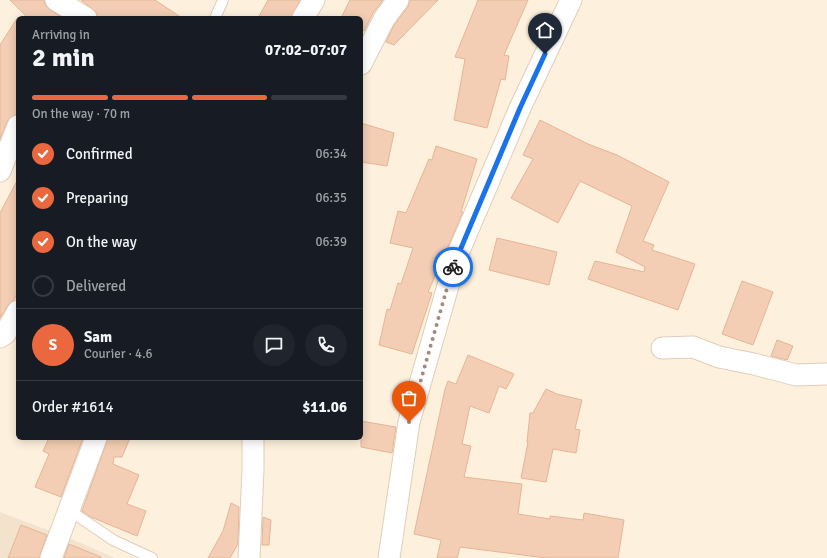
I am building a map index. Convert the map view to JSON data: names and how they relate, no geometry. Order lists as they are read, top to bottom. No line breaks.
{"page":{"heading":["2 min","Arriving in","07:02–07:07"],"panel":["Sam","Courier · 4.6","Order #1614","$11.06"],"bar":"On the way · 70 m","list":[["Confirmed","06:34"],["Preparing","06:35"],["On the way","06:39"],"Delivered"],"round":"S"}}
